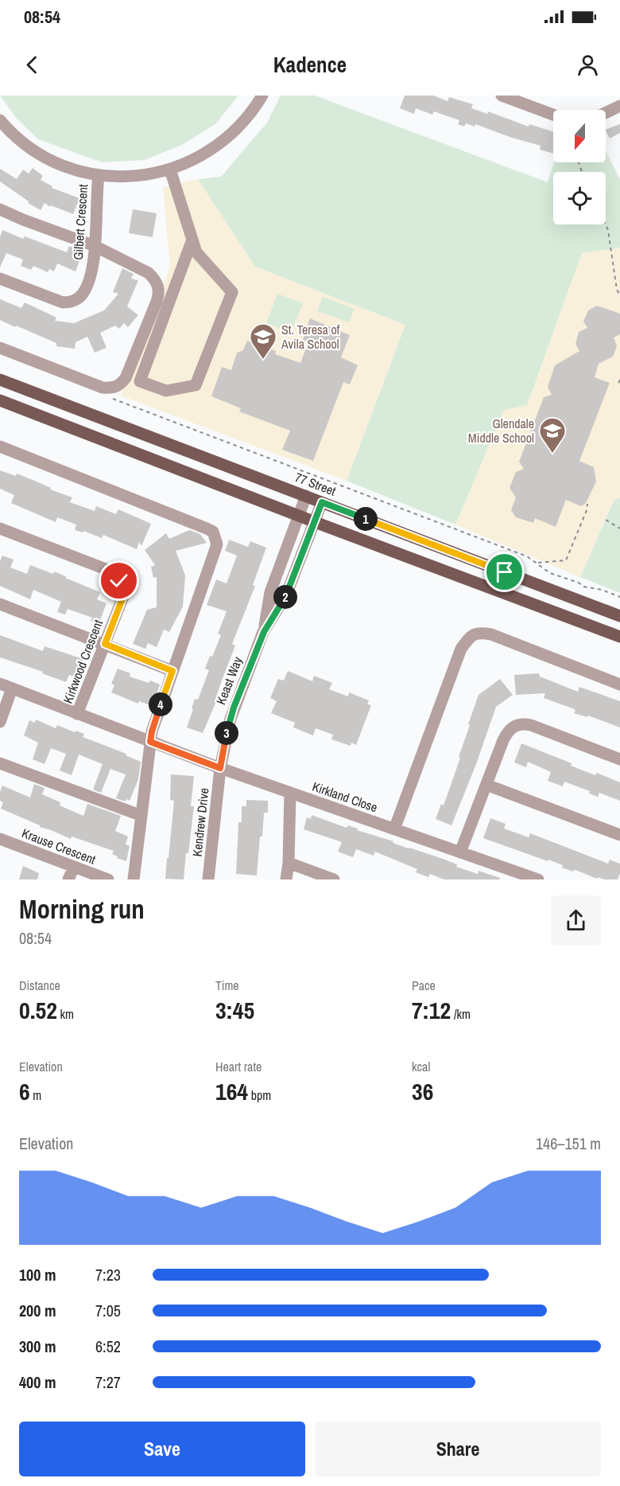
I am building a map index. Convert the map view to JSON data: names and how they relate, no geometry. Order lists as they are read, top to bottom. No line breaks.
{"streets":{"main road":["77 Street"],"street":["Gilbert Crescent","Kirkwood Crescent","Keast Way","Kirkland Close","Kendrew Drive","Krause Crescent"]},"crossings":[["77 Street","Keast Way"],["Kirkwood Crescent","Kirkland Close"],["Keast Way","Kirkland Close"],["Keast Way","Kendrew Drive"],["Kirkland Close","Kendrew Drive"]],"places":{"school or university":["St. Teresa of Avila School","Glendale Middle School"]},"north":"bottom","page":{"status":"08:54","header":"Kadence","pins":["1","2","4","3"],"heading":["Morning run","08:54"],"stats":[["Distance","0.52 km"],["Time","3:45"],["Pace","7:12 /km"],["Elevation","6 m"],["Heart rate","164 bpm"],["kcal","36"]],"chart":["Elevation","146–151 m"],"list":[{"name":"100 m","note":"7:23"},{"name":"200 m","note":"7:05"},{"name":"300 m","note":"6:52"},{"name":"400 m","note":"7:27"}],"buttons":["Save","Share"]}}
